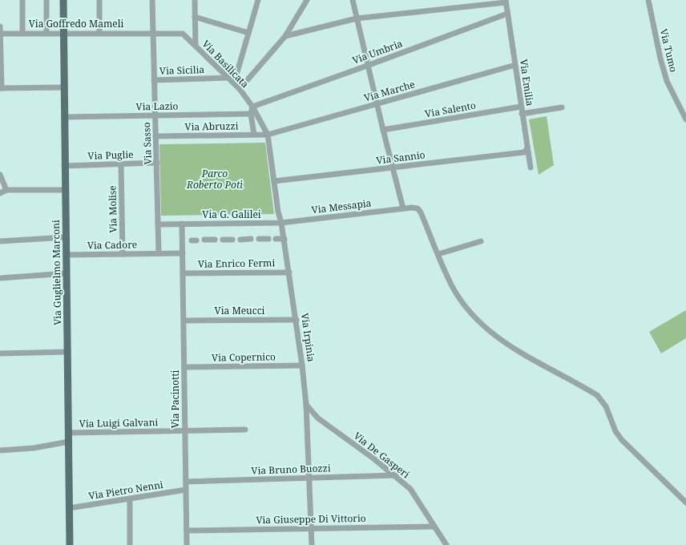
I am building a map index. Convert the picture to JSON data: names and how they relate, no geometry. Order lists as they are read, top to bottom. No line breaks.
{"streets":{"main road":["Via Guglielmo Marconi"],"street":["Via Goffredo Mameli","Via Tumo","Via Umbria","Via Basilicata","Via Sicilia","Via Emilia","Via Marche","Via Lazio","Via Salento","Via Abruzzi","Via Sasso","Via Puglie","Via Sannio","Via Messapia","Via Molise","Via G. Galilei","Via Cadore","Via Enrico Fermi","Via Meucci","Via Irpinia","Via Copernico","Via Pacinotti","Via Luigi Galvani","Via De Gasperi","Via Bruno Buozzi","Via Pietro Nenni","Via Giuseppe Di Vittorio"]},"crossings":[["Via Goffredo Mameli","Via Basilicata"],["Via Goffredo Mameli","Via Sasso"],["Via Goffredo Mameli","Via Guglielmo Marconi"],["Via Umbria","Via Basilicata"],["Via Umbria","Via Emilia"],["Via Basilicata","Via Sicilia"],["Via Basilicata","Via Marche"],["Via Basilicata","Via Abruzzi"],["Via Basilicata","Via Sasso"],["Via Basilicata","Via Irpinia"],["Via Sicilia","Via Sasso"],["Via Emilia","Via Marche"],["Via Emilia","Via Salento"],["Via Emilia","Via Sannio"],["Via Marche","Via Abruzzi"],["Via Marche","Via Irpinia"],["Via Lazio","Via Sasso"],["Via Lazio","Via Guglielmo Marconi"],["Via Abruzzi","Via Sasso"],["Via Abruzzi","Via Irpinia"],["Via Sasso","Via Puglie"],["Via Sasso","Via G. Galilei"],["Via Sasso","Via Cadore"],["Via Puglie","Via Molise"],["Via Puglie","Via Guglielmo Marconi"],["Via Sannio","Via Irpinia"],["Via Messapia","Via G. Galilei"],["Via Messapia","Via Irpinia"],["Via Molise","Via Cadore"],["Via G. Galilei","Via Irpinia"],["Via G. Galilei","Via Pacinotti"],["Via Cadore","Via Guglielmo Marconi"],["Via Cadore","Via Pacinotti"],["Via Enrico Fermi","Via Irpinia"],["Via Enrico Fermi","Via Pacinotti"],["Via Guglielmo Marconi","Via Luigi Galvani"],["Via Guglielmo Marconi","Via Pietro Nenni"],["Via Meucci","Via Irpinia"],["Via Meucci","Via Pacinotti"],["Via Irpinia","Via Copernico"],["Via Irpinia","Via De Gasperi"],["Via Irpinia","Via Bruno Buozzi"],["Via Irpinia","Via Giuseppe Di Vittorio"],["Via Copernico","Via Pacinotti"],["Via Pacinotti","Via Luigi Galvani"],["Via Pacinotti","Via Bruno Buozzi"],["Via Pacinotti","Via Pietro Nenni"],["Via Pacinotti","Via Giuseppe Di Vittorio"],["Via De Gasperi","Via Bruno Buozzi"],["Via De Gasperi","Via Giuseppe Di Vittorio"]],"parks":["Parco Roberto Potì"]}
